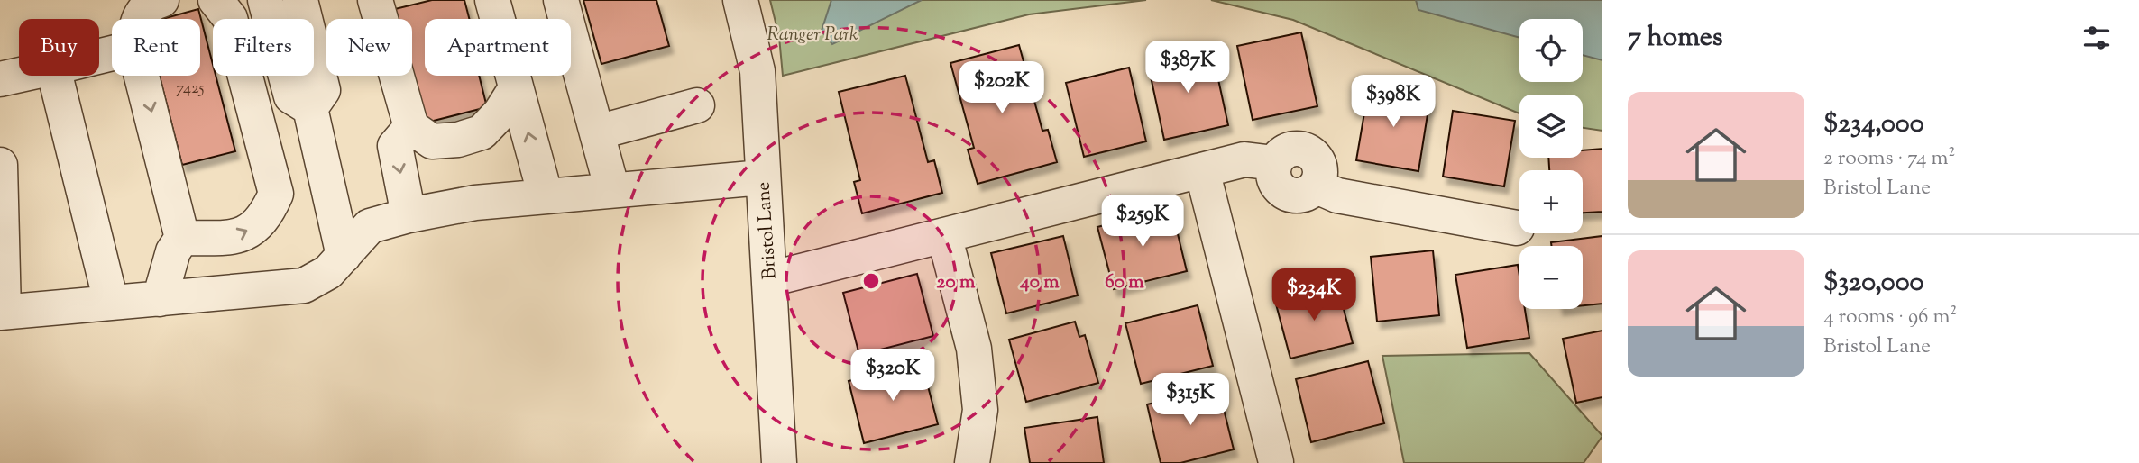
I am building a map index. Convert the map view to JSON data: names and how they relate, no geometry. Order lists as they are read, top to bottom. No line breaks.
{"streets":{"street":["Bristol Lane"]},"parks":["Ranger Park"],"house_numbers":["7425"],"page":{"heading":"7 homes","map_buttons":["+","−"],"chip":["Buy","Rent","Filters","New","Apartment"],"price":["$387K","$202K","$398K","$259K","$234K","$320K","$315K"],"list":[{"name":"$234,000","note":"2 rooms · 74 m² · Bristol Lane"},{"name":"$320,000","note":"4 rooms · 96 m² · Bristol Lane"}]},"rings":["20 m","40 m","60 m"]}
